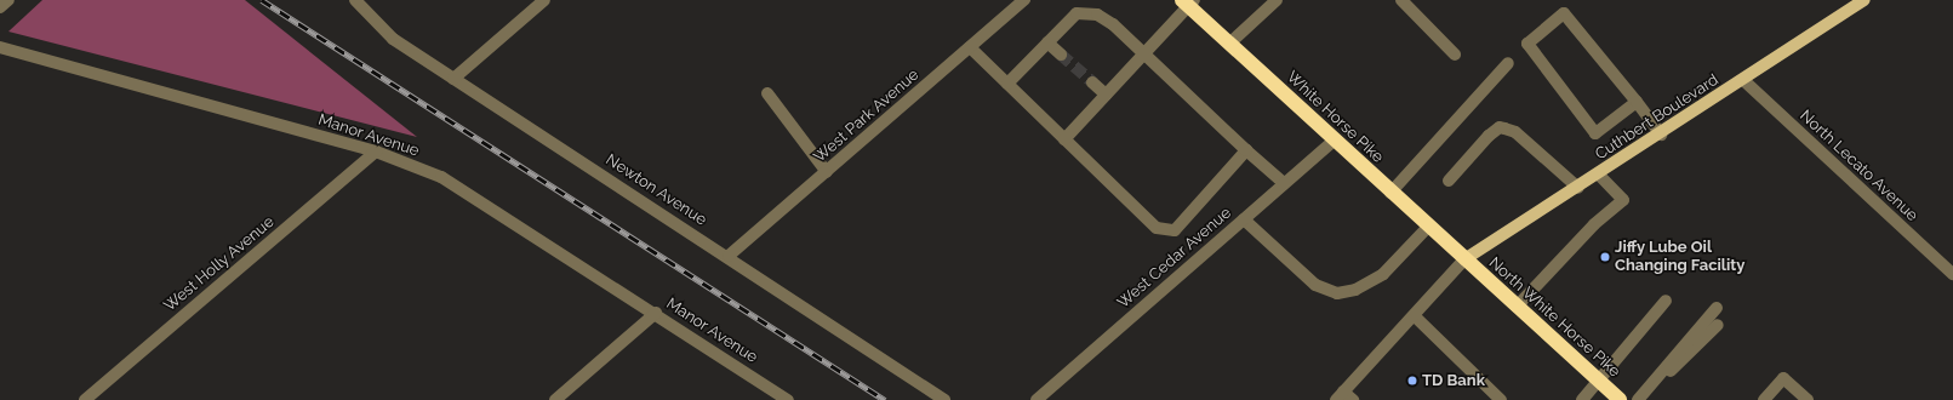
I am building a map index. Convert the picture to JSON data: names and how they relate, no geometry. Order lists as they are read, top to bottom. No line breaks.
{"streets":{"highway":["White Horse Pike","North White Horse Pike"],"main road":["Cuthbert Boulevard"],"street":["West Park Avenue","Manor Avenue","North Lecato Avenue","Newton Avenue","West Cedar Avenue","West Holly Avenue"]},"crossings":[["West Park Avenue","Newton Avenue"],["White Horse Pike","Cuthbert Boulevard"],["White Horse Pike","West Cedar Avenue"],["White Horse Pike","North White Horse Pike"],["Cuthbert Boulevard","North Lecato Avenue"],["Cuthbert Boulevard","North White Horse Pike"],["Manor Avenue","West Holly Avenue"]],"places":["Jiffy Lube Oil Changing Facility","TD Bank"]}
